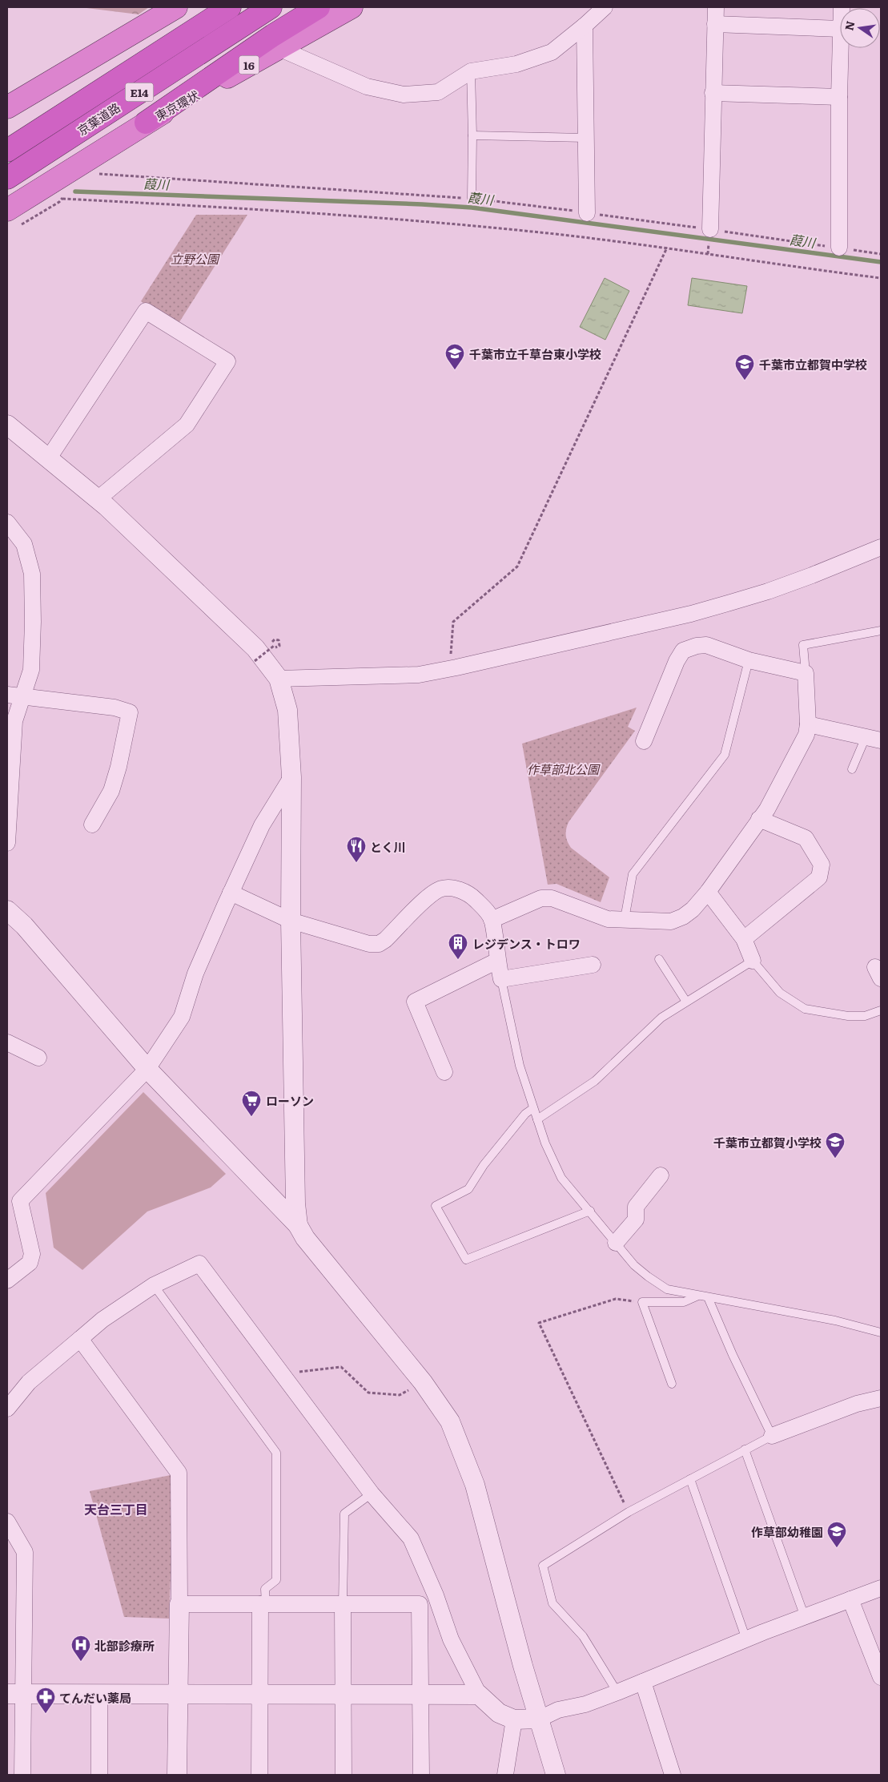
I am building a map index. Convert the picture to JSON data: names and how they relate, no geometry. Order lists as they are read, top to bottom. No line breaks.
{"streets":{"highway":["16","E14","東京環状","京葉道路"]},"districts":["天台三丁目"],"water":["葭川"],"parks":["立野公園","作草部北公園"],"places":{"school or university":["千葉市立千草台東小学校","千葉市立都賀中学校","千葉市立都賀小学校","作草部幼稚園"],"restaurant":["とく川"],"building":["レジデンス・トロワ"],"supermarket":["ローソン"],"hospital":["北部診療所"],"pharmacy":["てんだい薬局"]},"north":"left"}
